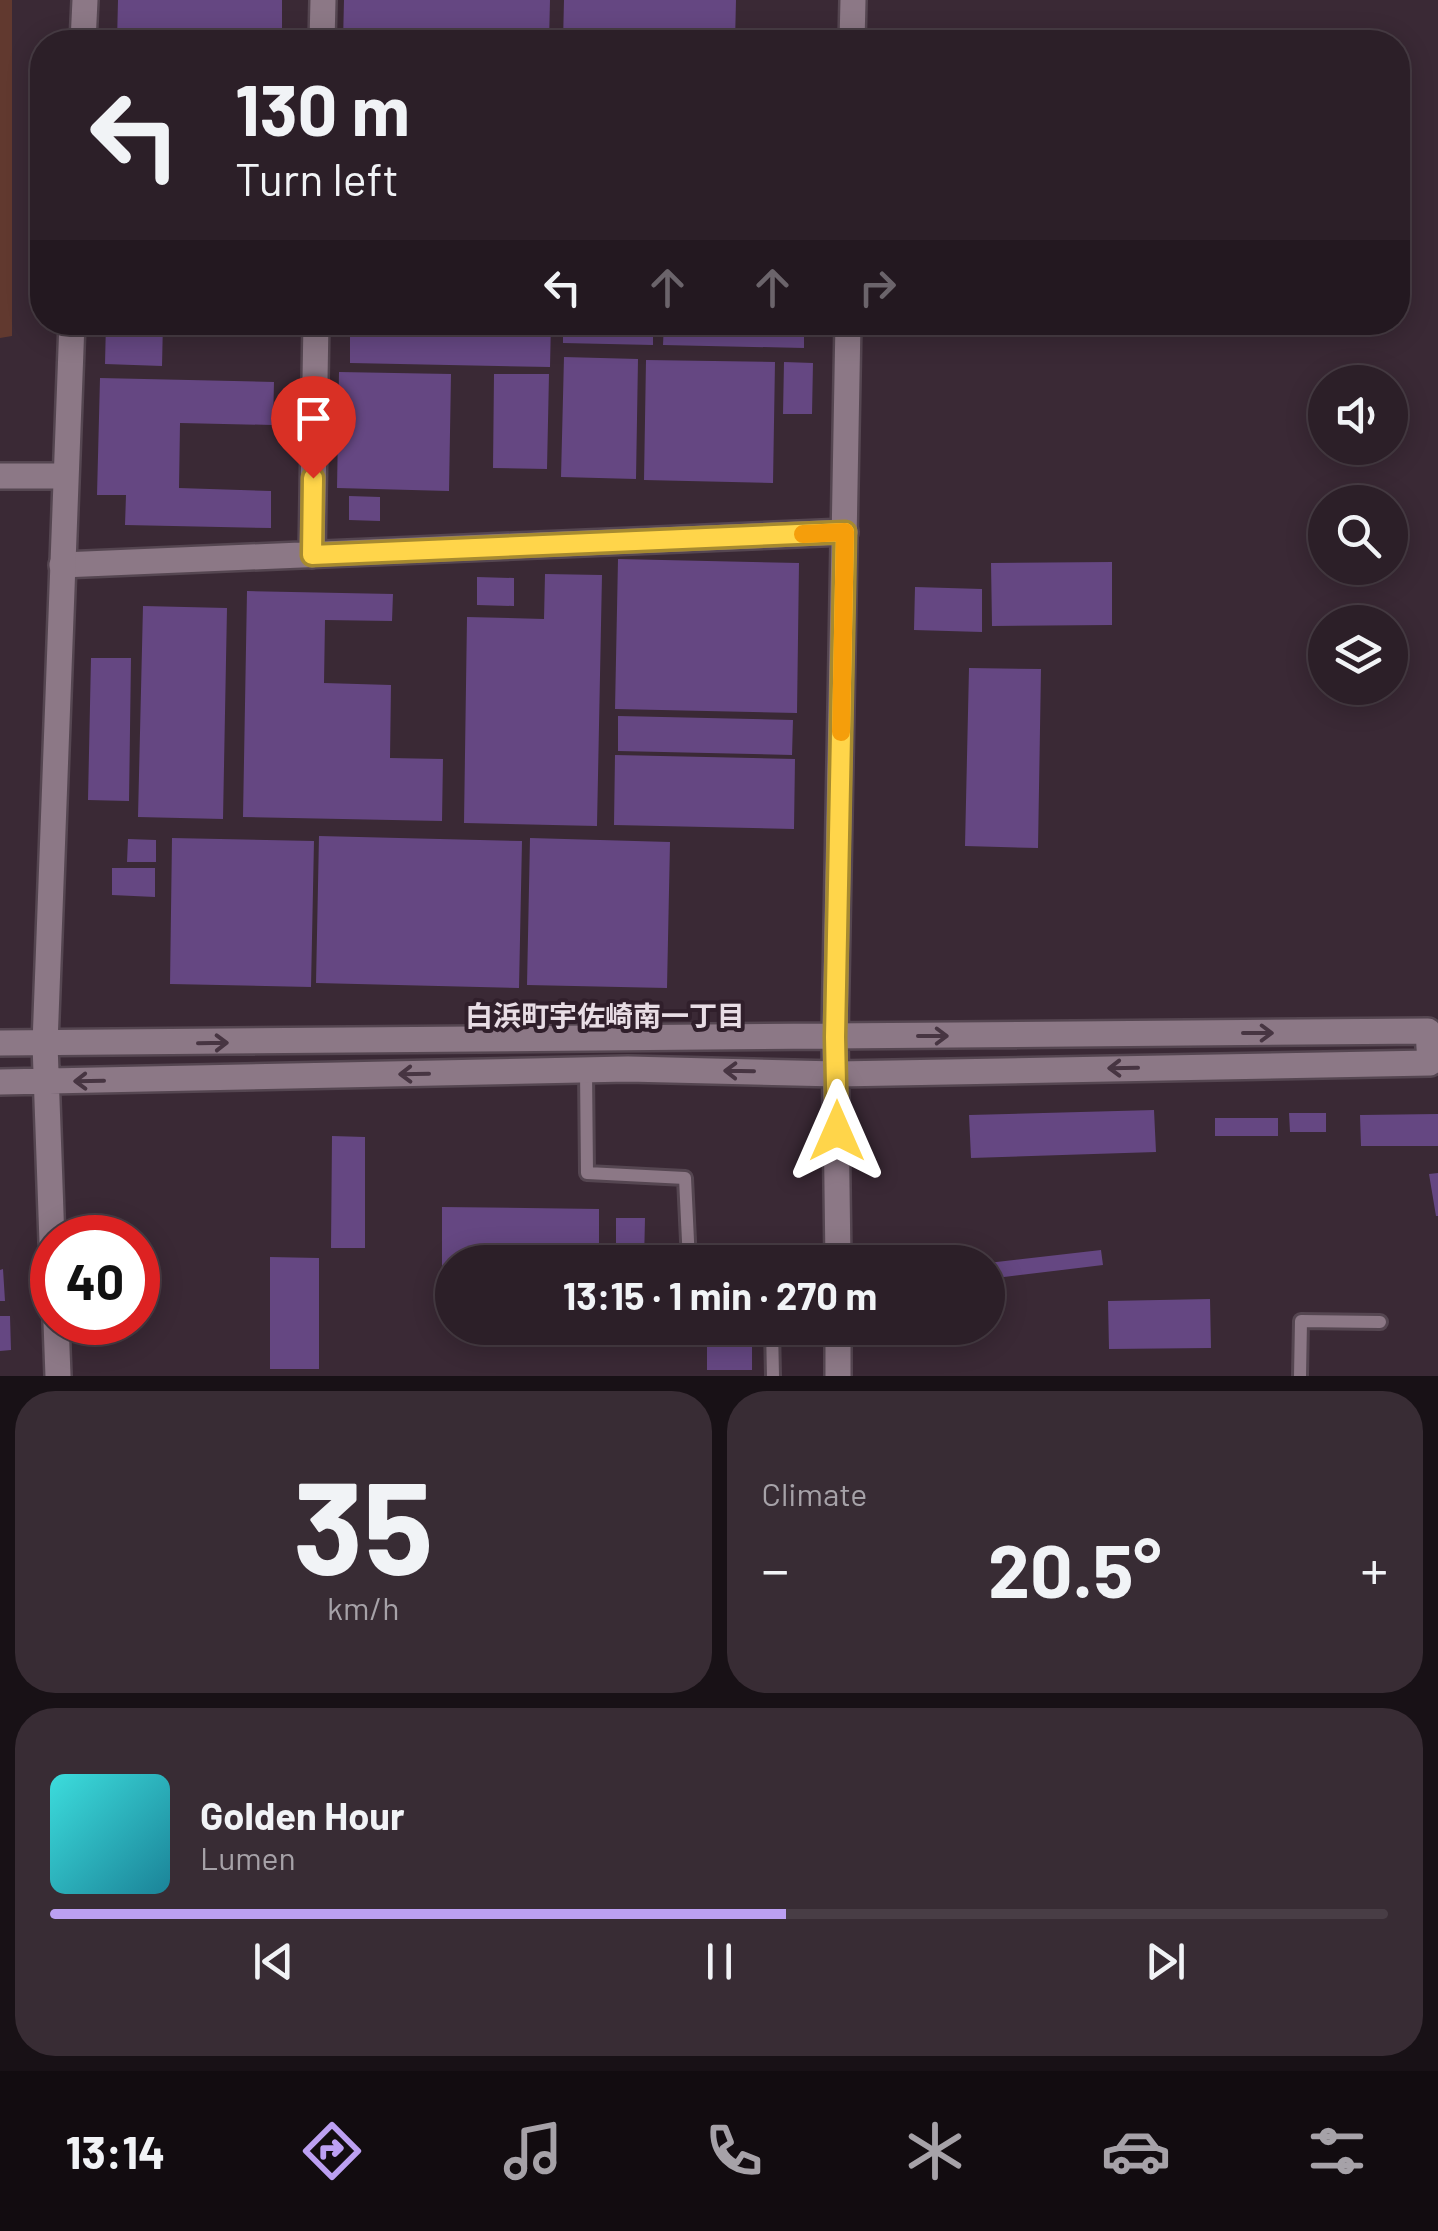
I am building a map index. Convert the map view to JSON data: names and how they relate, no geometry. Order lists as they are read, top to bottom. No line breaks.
{"districts":["白浜町宇佐崎南一丁目"],"page":{"turn":["130 m","Turn left"],"limit":"40","trip":"13:15 · 1 min · 270 m","tile":[["35","km/h"],"Climate"],"heat":["−","20.5°","+"],"song":["Golden Hour","Lumen"],"tabs":"13:14"}}
